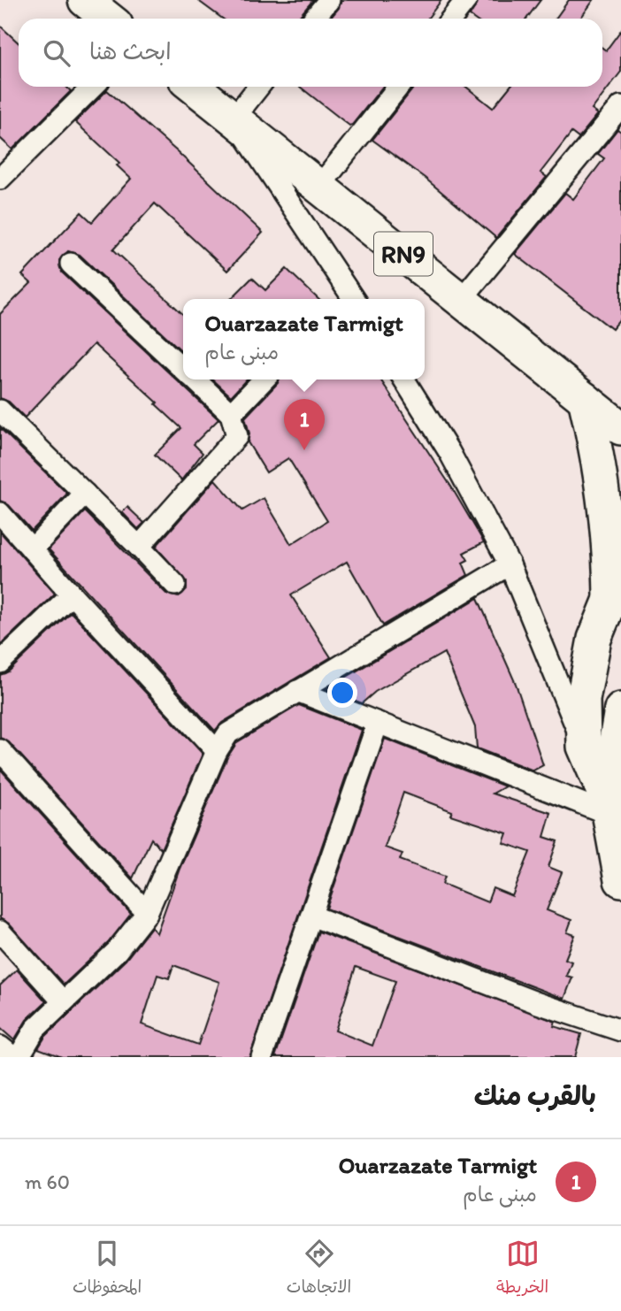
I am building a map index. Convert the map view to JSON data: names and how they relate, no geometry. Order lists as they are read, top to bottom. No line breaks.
{"streets":{"main road":["RN9"]},"page":{"search":"ابحث هنا","popup":["Ouarzazate Tarmigt","مبنى عام"],"pins":"1","heading":"بالقرب منك","list":[{"mark":"1","name":"Ouarzazate Tarmigt","note":"مبنى عام","value":"60 m"}],"nav":["الخريطة","الاتجاهات","المحفوظات"]}}
